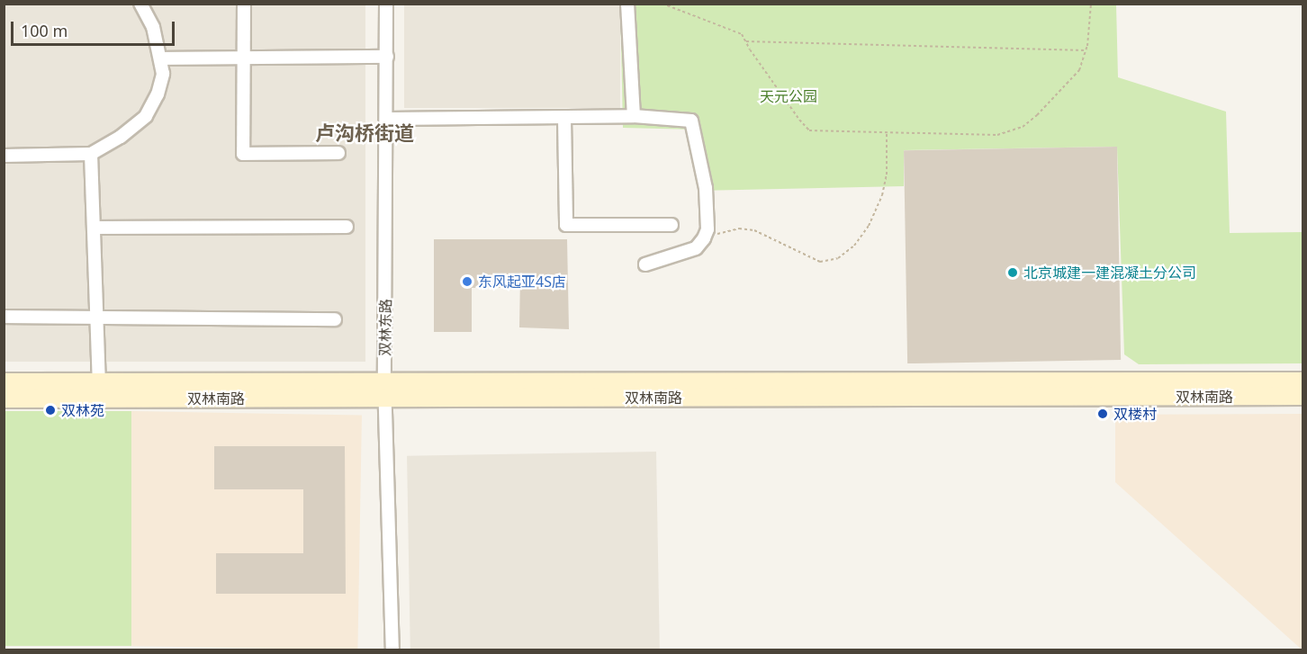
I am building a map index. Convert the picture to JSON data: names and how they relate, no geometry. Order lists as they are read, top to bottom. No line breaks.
{"streets":{"street":["双林东路","双林南路"]},"crossings":[["双林东路","双林南路"]],"districts":["卢沟桥街道"],"parks":["天元公园"],"places":["北京城建一建混凝土分公司","东风起亚4S店","双林苑","双楼村"],"scale_bar":"100 m"}
